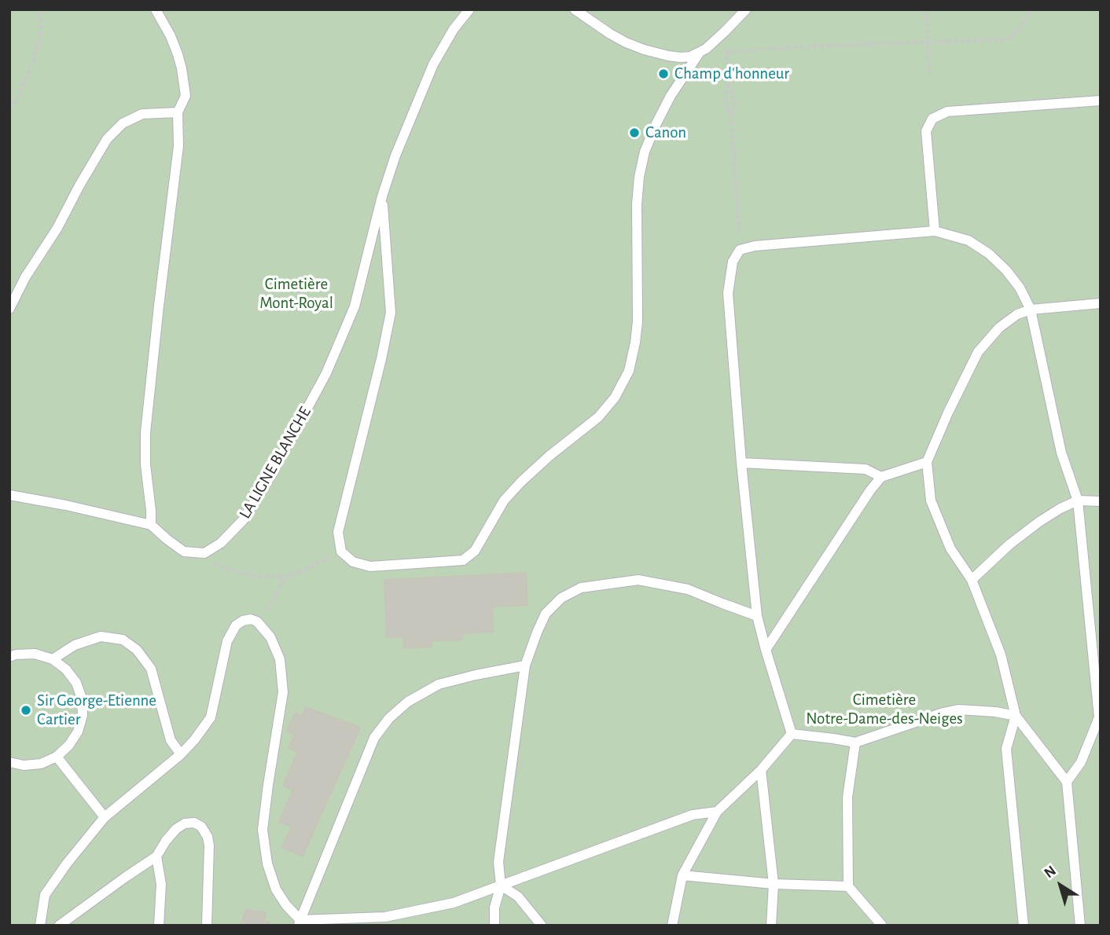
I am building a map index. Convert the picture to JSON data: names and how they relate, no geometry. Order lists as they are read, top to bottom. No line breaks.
{"streets":{"lane":["LA LIGNE BLANCHE"]},"parks":["Cimetière Mont-Royal","Cimetière Notre-Dame-des-Neiges"],"places":["Champ d'honneur","Canon","Sir George-Etienne Cartier"],"north":"top left"}
